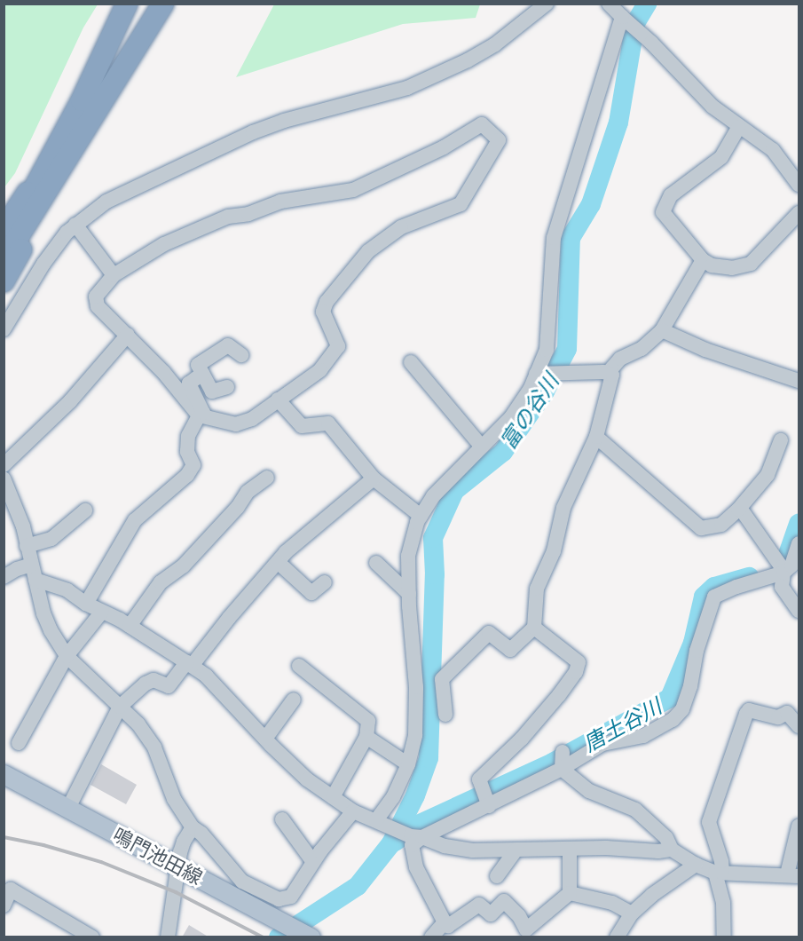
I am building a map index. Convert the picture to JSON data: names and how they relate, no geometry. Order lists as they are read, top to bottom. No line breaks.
{"streets":{"main road":["鳴門池田線"]},"water":["富の谷川","唐土谷川"]}
